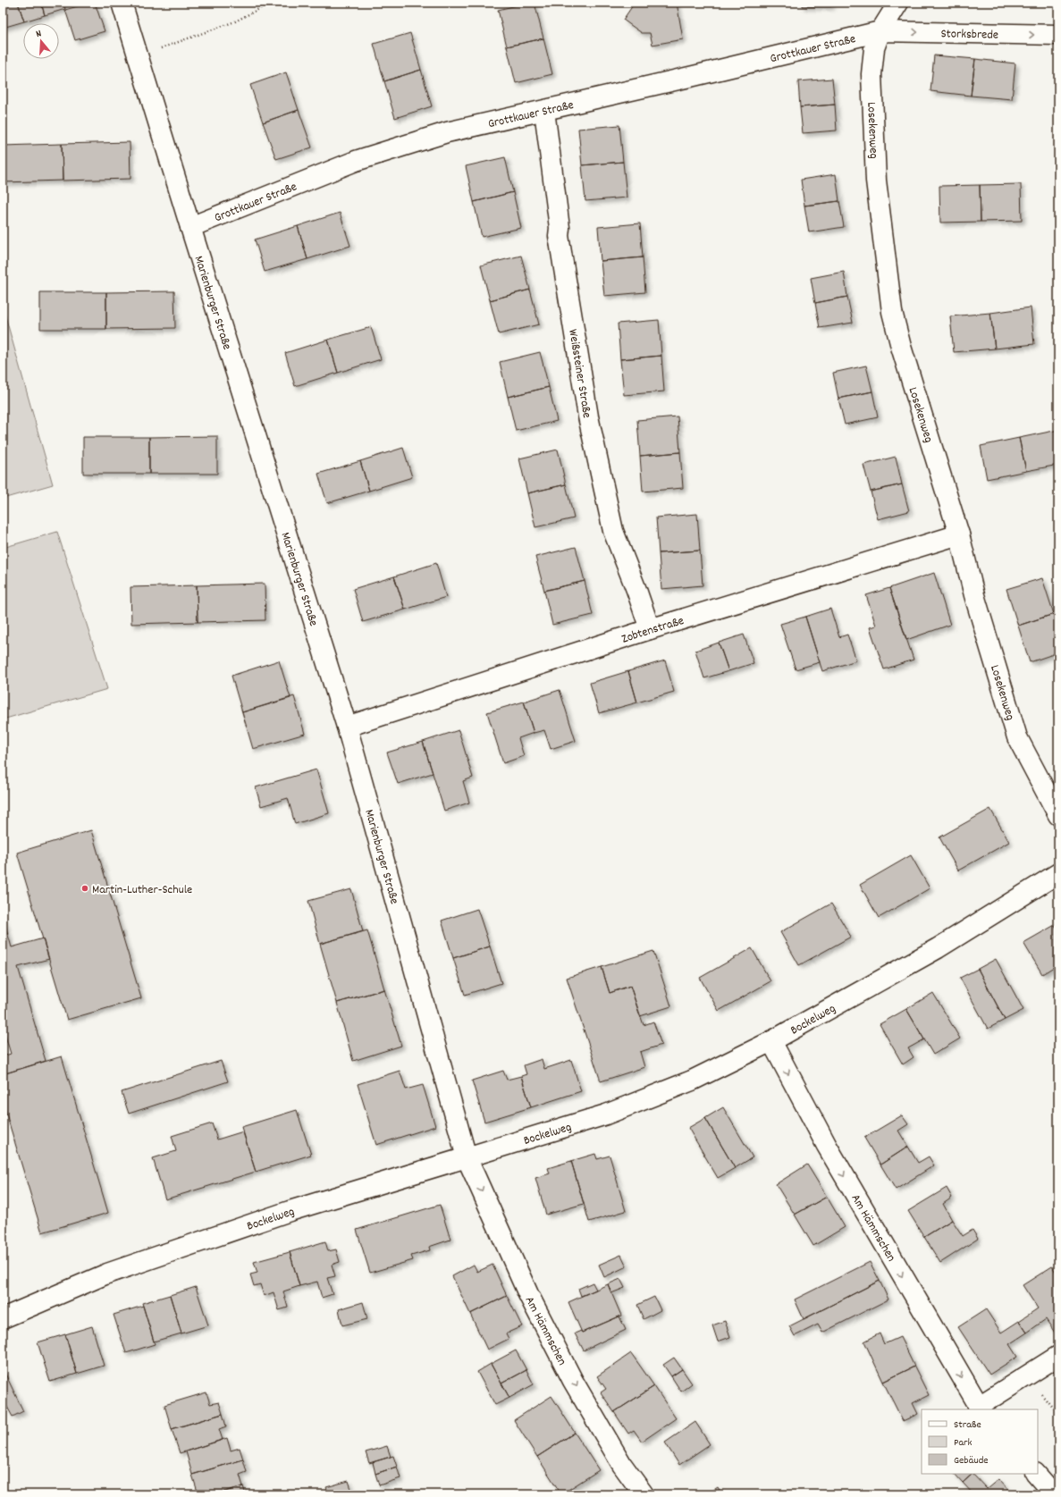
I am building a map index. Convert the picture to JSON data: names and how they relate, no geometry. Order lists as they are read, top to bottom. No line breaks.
{"streets":{"street":["Storksbrede","Grottkauer Straße","Losekenweg","Marienburger Straße","Weißsteiner Straße","Zobtenstraße","Bockelweg","Am Hämmschen"]},"crossings":[["Storksbrede","Grottkauer Straße"],["Storksbrede","Losekenweg"],["Grottkauer Straße","Losekenweg"],["Grottkauer Straße","Marienburger Straße"],["Grottkauer Straße","Weißsteiner Straße"],["Losekenweg","Zobtenstraße"],["Marienburger Straße","Zobtenstraße"],["Marienburger Straße","Bockelweg"],["Marienburger Straße","Am Hämmschen"],["Weißsteiner Straße","Zobtenstraße"],["Bockelweg","Am Hämmschen"]],"one_way":["Storksbrede","Am Hämmschen"],"places":["Martin-Luther-Schule"],"legend":["Straße","Park","Gebäude"],"north":"top"}
